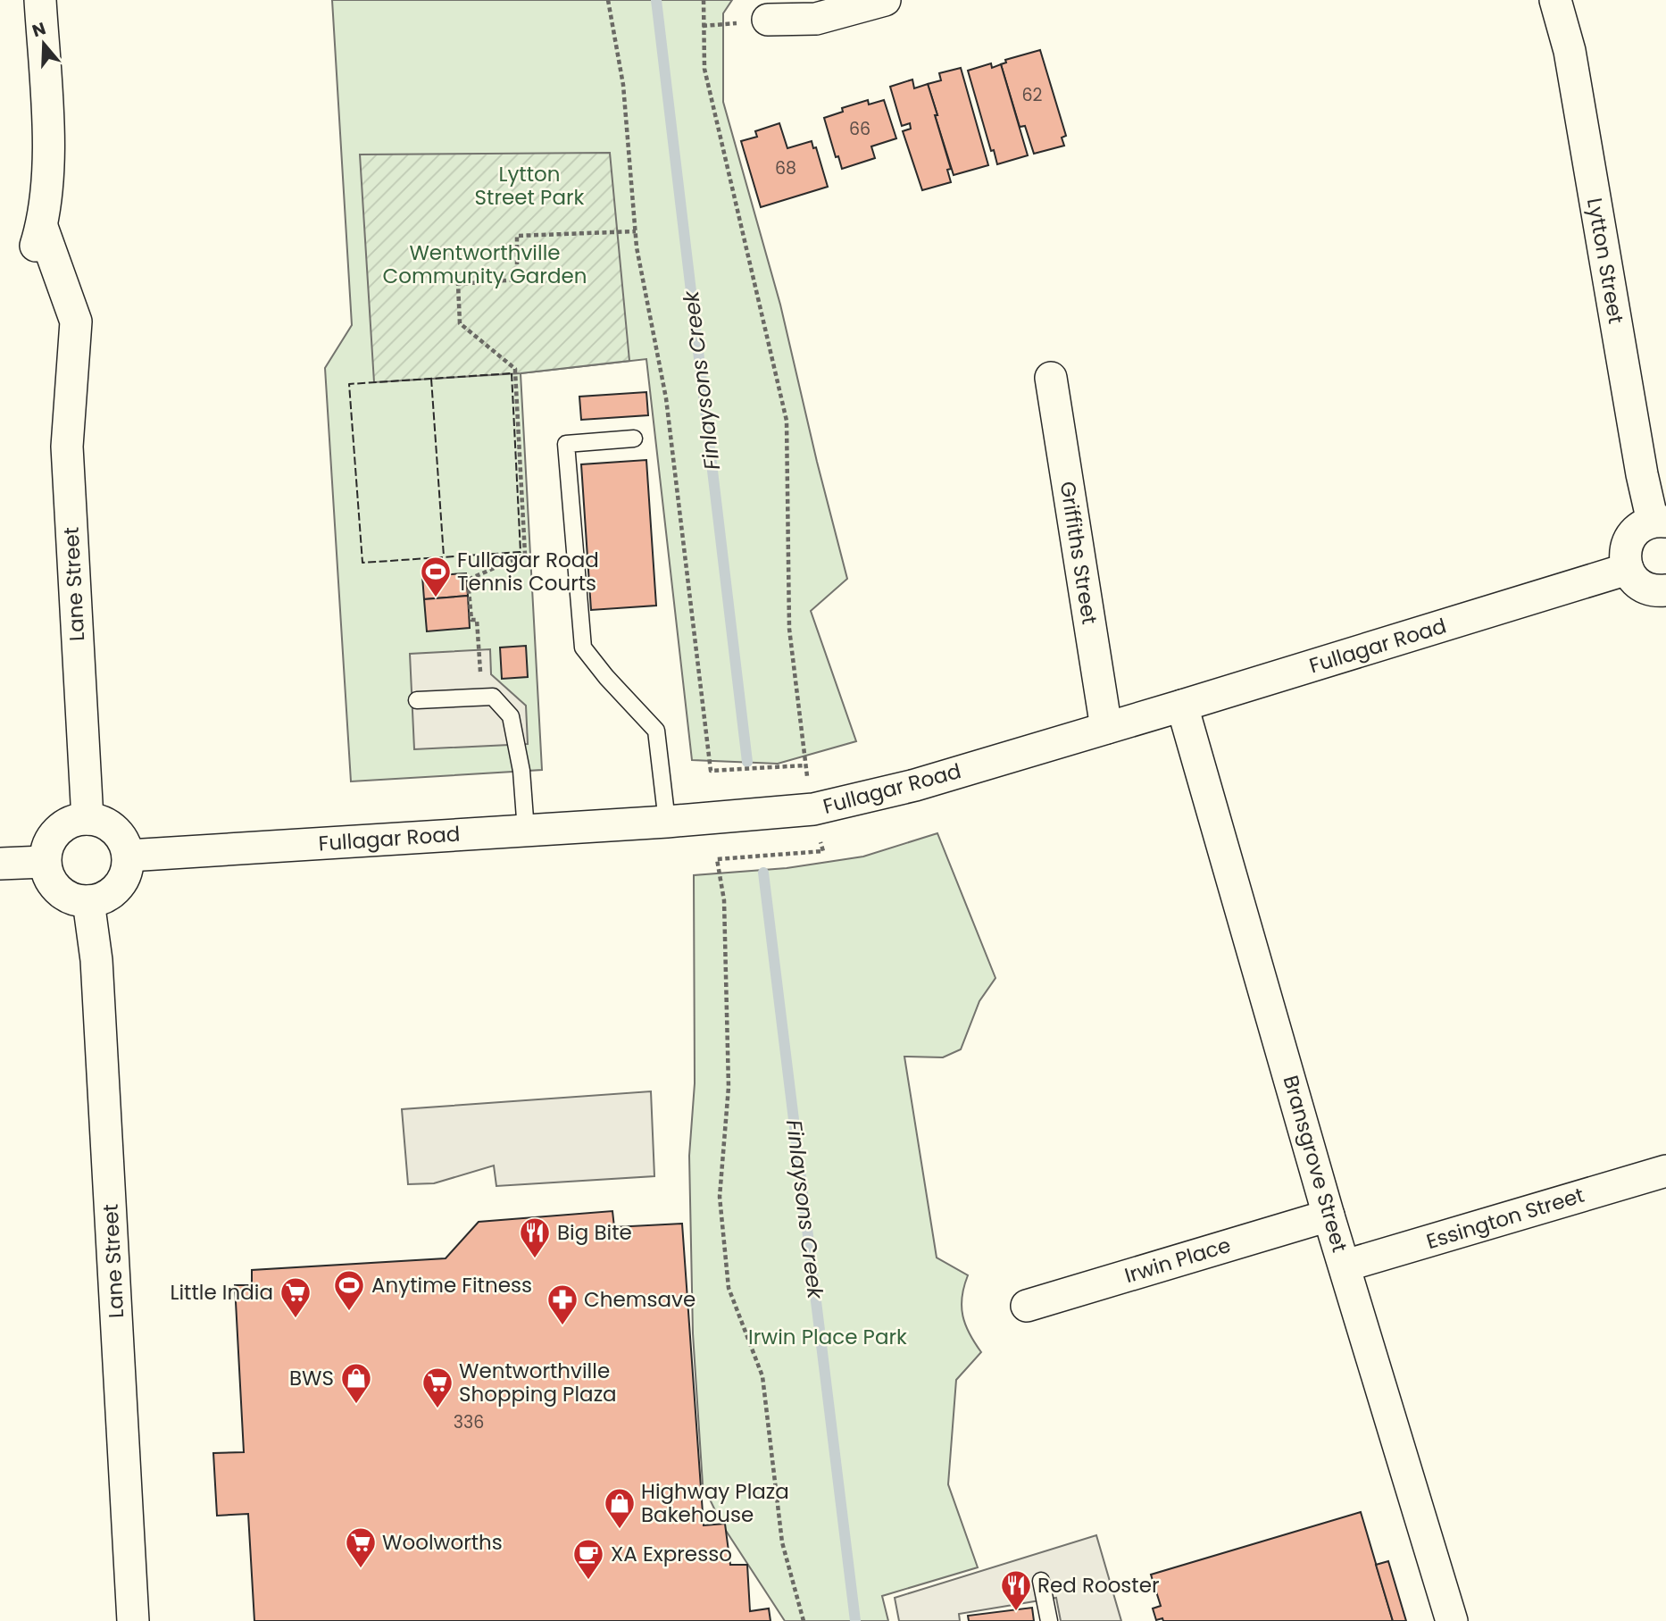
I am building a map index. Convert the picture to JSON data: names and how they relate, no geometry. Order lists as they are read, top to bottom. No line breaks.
{"streets":{"street":["Lytton Street","Griffiths Street","Lane Street","Fullagar Road","Bransgrove Street","Essington Street","Irwin Place"]},"crossings":[["Griffiths Street","Fullagar Road"],["Lane Street","Fullagar Road"],["Fullagar Road","Bransgrove Street"],["Bransgrove Street","Essington Street"],["Bransgrove Street","Irwin Place"]],"water":["Finlaysons Creek"],"parks":["Lytton Street Park","Wentworthville Community Garden","Irwin Place Park"],"places":{"sports":["Fullagar Road Tennis Courts","Anytime Fitness"],"restaurant":["Big Bite","Red Rooster"],"supermarket":["Little India","Wentworthville Shopping Plaza","Woolworths"],"pharmacy":["Chemsave"],"shop":["BWS","Highway Plaza Bakehouse"],"cafe":["XA Expresso"]},"house_numbers":["62","66","68","336"],"north":"top"}
